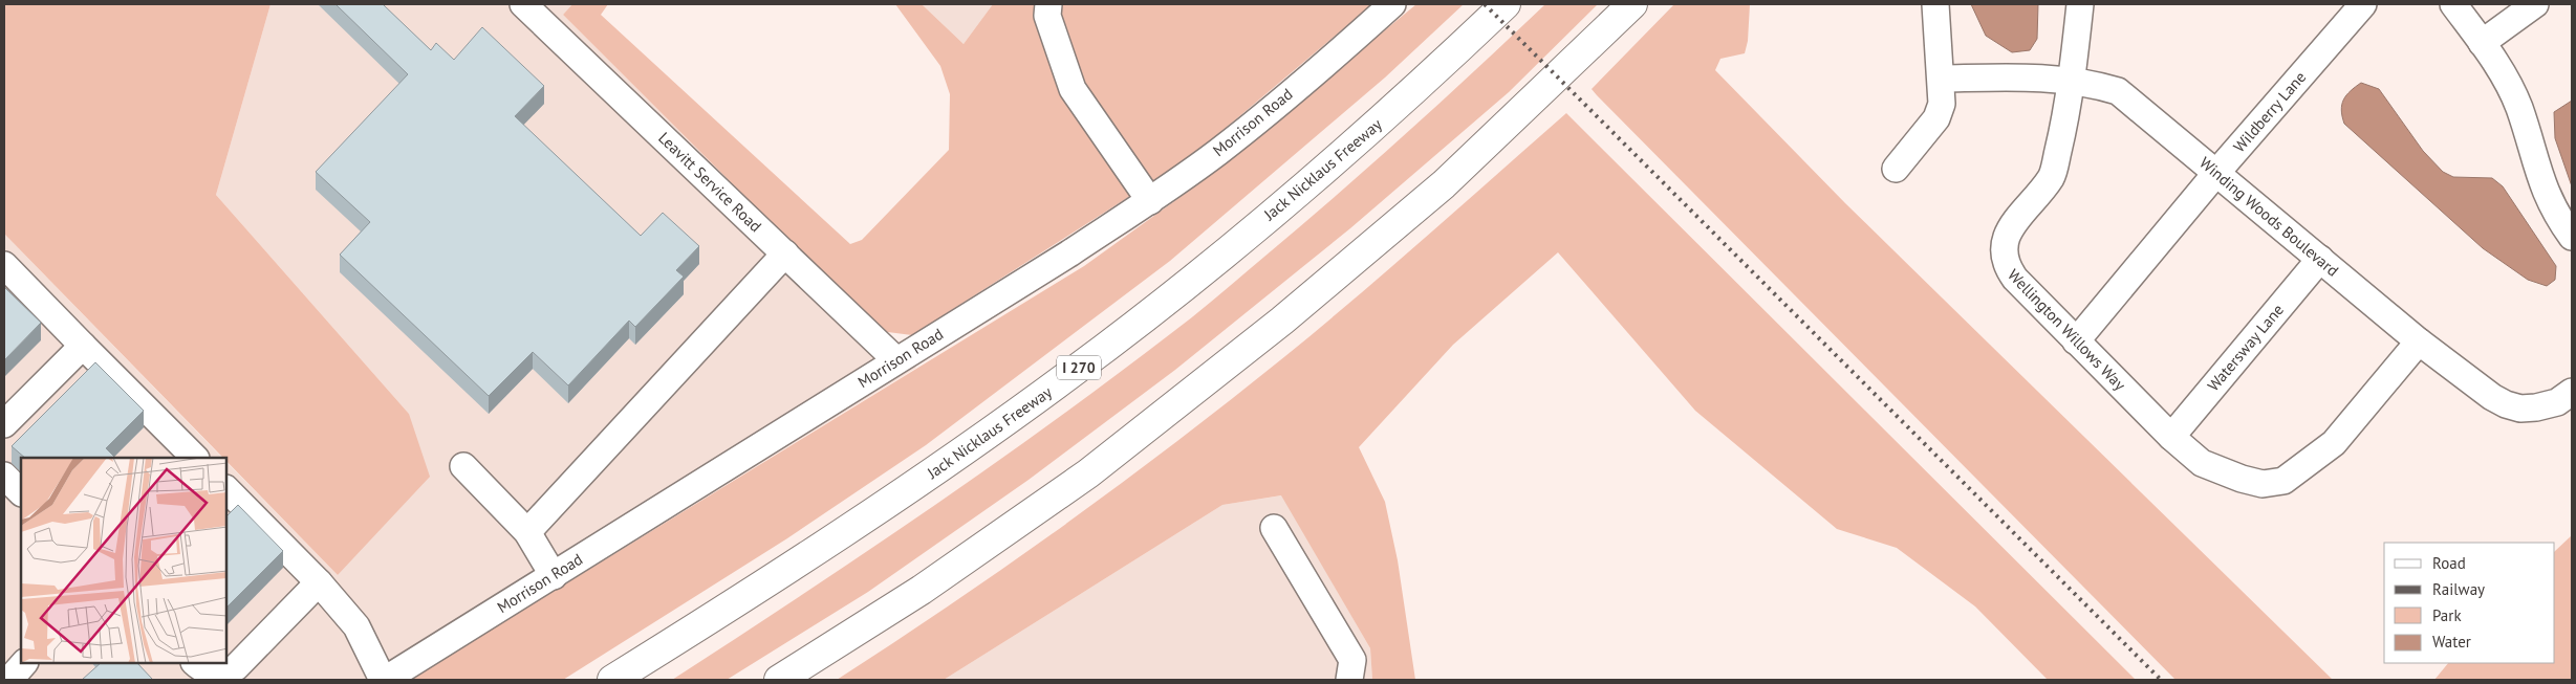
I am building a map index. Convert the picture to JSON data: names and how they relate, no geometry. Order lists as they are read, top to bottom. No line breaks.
{"streets":{"highway":["Jack Nicklaus Freeway","I 270"],"street":["Wildberry Lane","Morrison Road","Leavitt Service Road","Winding Woods Boulevard","Wellington Willows Way","Watersway Lane"]},"crossings":[["Wildberry Lane","Winding Woods Boulevard"],["Wildberry Lane","Wellington Willows Way"],["Morrison Road","Leavitt Service Road"],["Winding Woods Boulevard","Wellington Willows Way"],["Winding Woods Boulevard","Watersway Lane"],["Wellington Willows Way","Watersway Lane"]],"legend":["Road","Railway","Park","Water"]}
